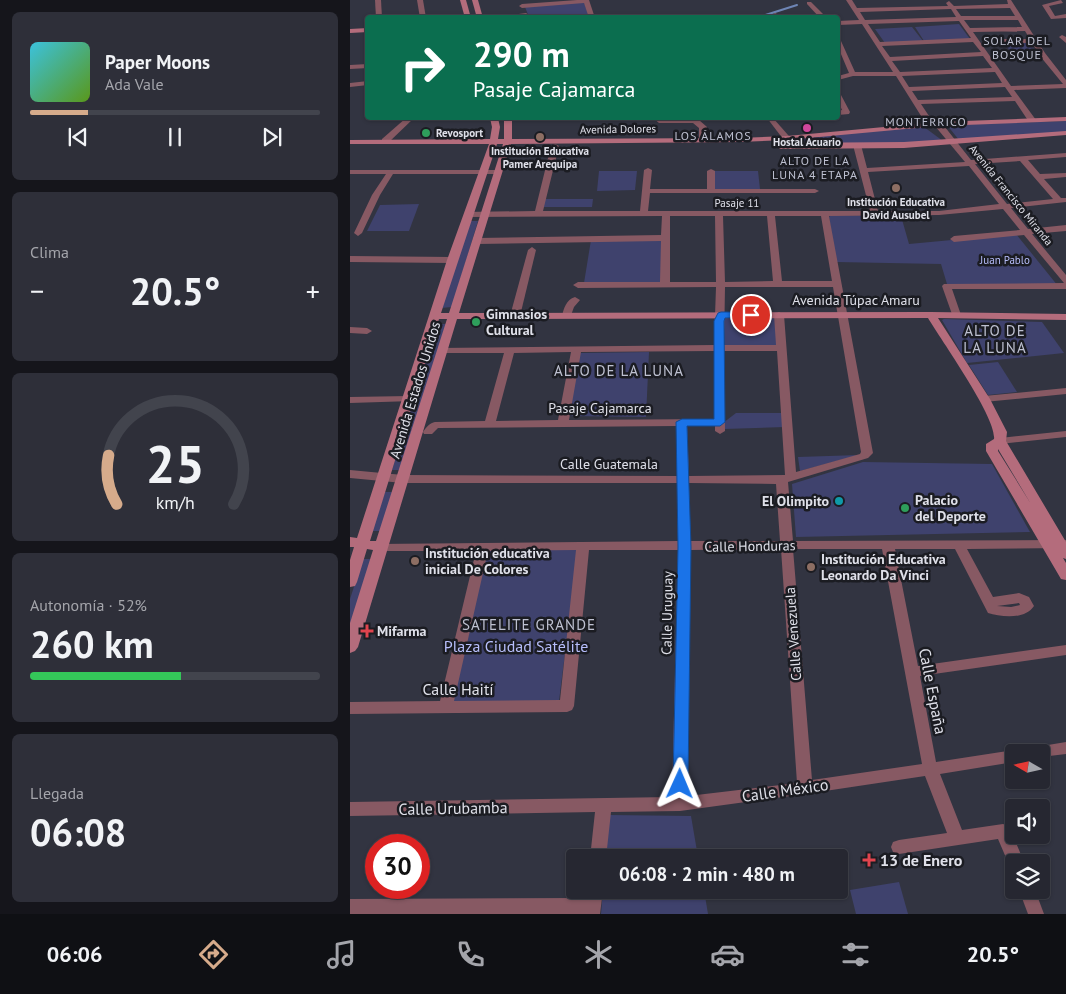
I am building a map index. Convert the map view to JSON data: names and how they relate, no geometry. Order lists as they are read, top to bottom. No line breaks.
{"streets":{"main road":["Avenida Dolores","Avenida Túpac Amaru","Avenida Estados Unidos","Calle Honduras"],"street":["Avenida Francisco Miranda","Pasaje 11","Pasaje Cajamarca","Calle Guatemala","Calle Uruguay","Calle Venezuela","Calle Haití","Calle España","Calle México","Calle Urubamba"]},"crossings":[["Avenida Dolores","Avenida Francisco Miranda"],["Avenida Dolores","Avenida Estados Unidos"],["Avenida Francisco Miranda","Pasaje 11"],["Pasaje 11","Avenida Estados Unidos"],["Avenida Túpac Amaru","Avenida Estados Unidos"],["Avenida Túpac Amaru","Calle Guatemala"],["Avenida Túpac Amaru","Calle Venezuela"],["Avenida Estados Unidos","Pasaje Cajamarca"],["Avenida Estados Unidos","Calle Guatemala"],["Avenida Estados Unidos","Calle Honduras"],["Pasaje Cajamarca","Calle Uruguay"],["Calle Guatemala","Calle Uruguay"],["Calle Guatemala","Calle Venezuela"],["Calle Honduras","Calle Uruguay"],["Calle Honduras","Calle Venezuela"],["Calle Honduras","Calle Haití"],["Calle Honduras","Calle España"],["Calle Uruguay","Calle México"],["Calle Venezuela","Calle México"],["Calle España","Calle México"],["Calle México","Calle Urubamba"]],"districts":["SOLAR DEL BOSQUE","MONTERRICO","LOS ÁLAMOS","ALTO DE LA LUNA 4 ETAPA","ALTO DE LA LUNA","ALTO DE LA LUNA","SATELITE GRANDE"],"parks":["Juan Pablo","Plaza Ciudad Satélite"],"places":{"other":["Hostal Acuario","Revosport","Institución Educativa Pamer Arequipa","Institución Educativa David Ausubel","Gimnasios Cultural","El Olimpito","Palacio del Deporte","Institución educativa inicial De Colores","Institución Educativa Leonardo Da Vinci"],"health":["Mifarma","13 de Enero"]},"north":"left","page":{"turn":["290 m","Pasaje Cajamarca"],"song":["Paper Moons","Ada Vale"],"tile":["Clima",["Autonomía · 52%","260 km"],["Llegada","06:08"]],"heat":["−","20.5°","+"],"limit":"30","trip":"06:08 · 2 min · 480 m","tabs":["06:06","20.5°"],"gauge":["25","km/h"]}}
